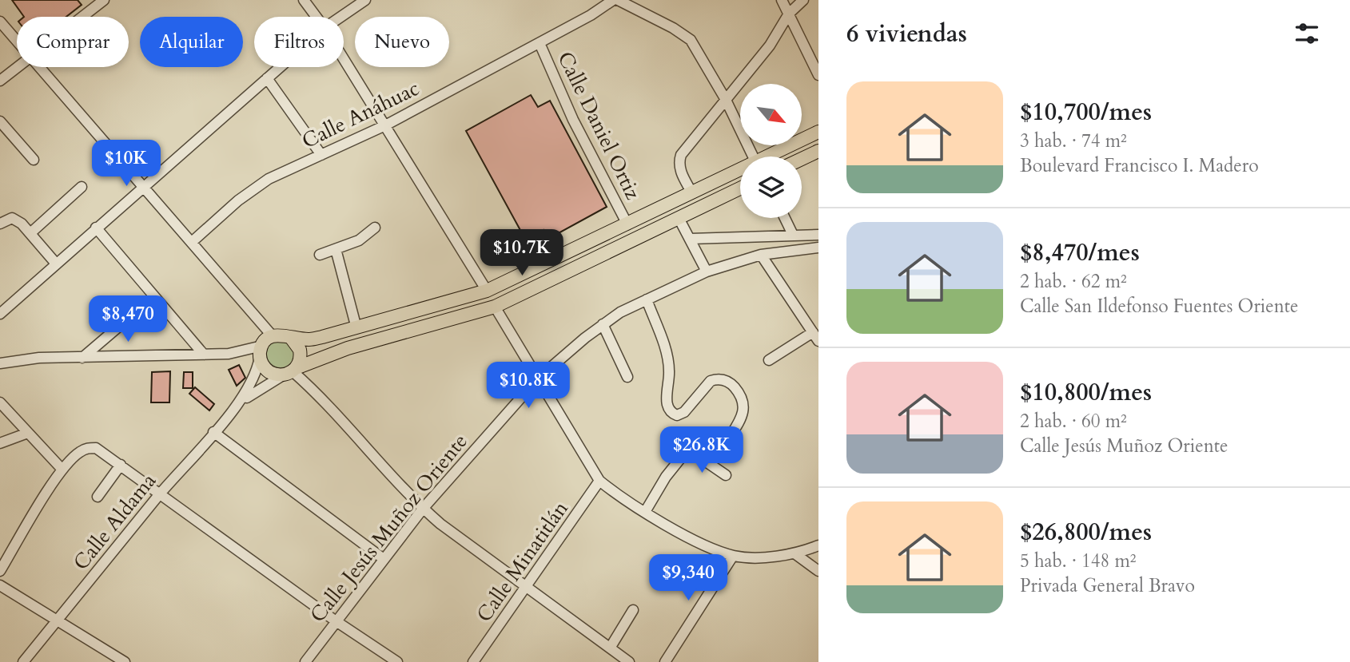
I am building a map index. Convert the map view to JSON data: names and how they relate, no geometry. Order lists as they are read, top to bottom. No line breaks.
{"streets":{"street":["Calle Anáhuac","Calle Daniel Ortiz","Calle Aldama","Calle Jesús Muñoz Oriente","Calle Minatitlán"]},"crossings":[["Calle Anáhuac","Calle Daniel Ortiz"]],"north":"bottom right","page":{"heading":"6 viviendas","chip":["Comprar","Alquilar","Filtros","Nuevo"],"list":[{"name":"$10,700/mes","note":"3 hab. · 74 m² · Boulevard Francisco I. Madero"},{"name":"$8,470/mes","note":"2 hab. · 62 m² · Calle San Ildefonso Fuentes Oriente"},{"name":"$10,800/mes","note":"2 hab. · 60 m² · Calle Jesús Muñoz Oriente"},{"name":"$26,800/mes","note":"5 hab. · 148 m² · Privada General Bravo"}],"price":["$10K","$10.7K","$8,470","$10.8K","$26.8K","$9,340"]}}
